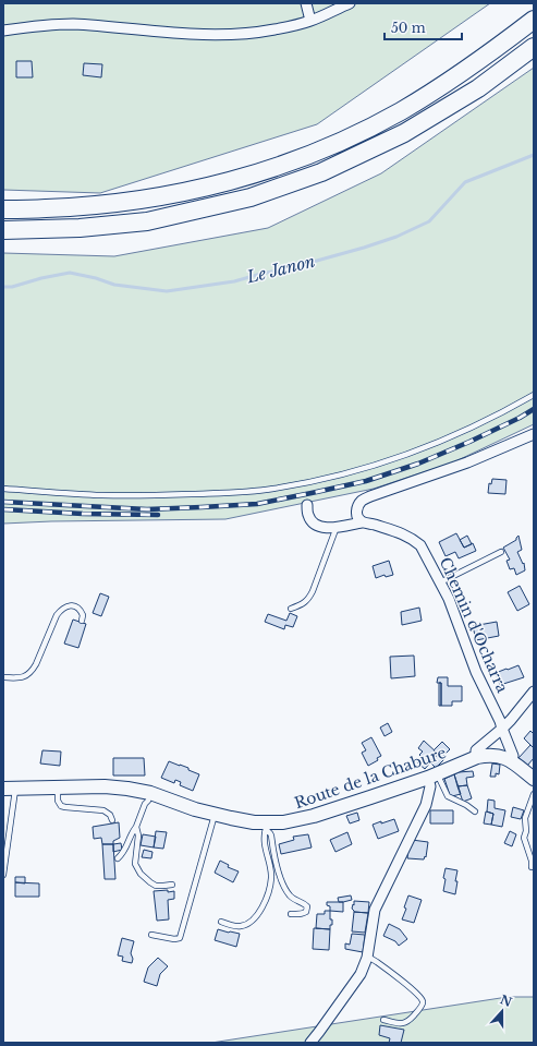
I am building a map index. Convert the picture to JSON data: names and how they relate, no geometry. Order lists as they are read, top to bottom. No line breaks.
{"streets":{"main road":["Route de la Chabure"],"street":["Chemin d'Ocharra"]},"crossings":[["Chemin d'Ocharra","Route de la Chabure"]],"water":["Le Janon"],"scale_bar":"50 m","north":"top"}
